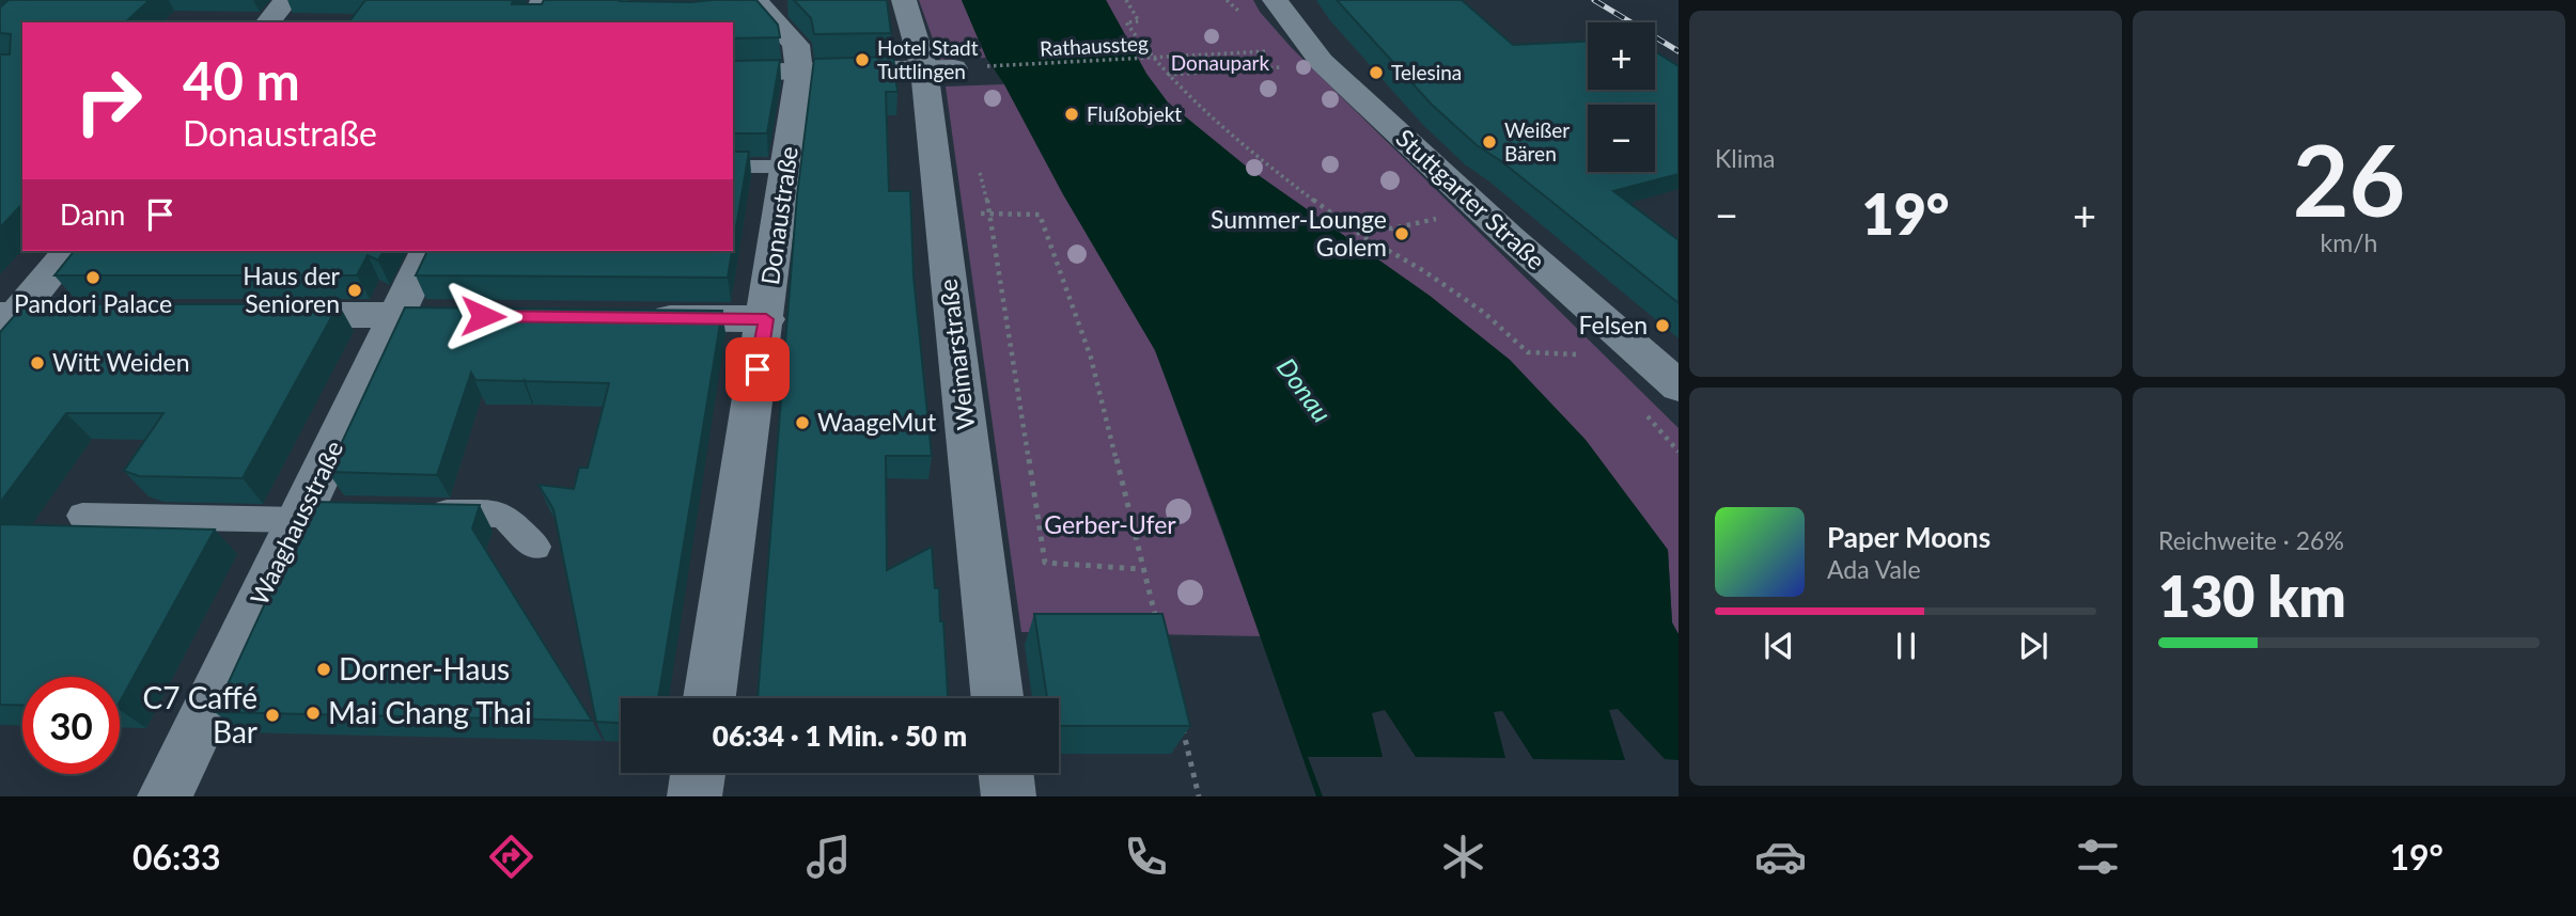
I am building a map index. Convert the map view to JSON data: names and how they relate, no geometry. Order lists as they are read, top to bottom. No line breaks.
{"streets":{"street":["Stuttgarter Straße","Donaustraße","Weimarstraße","Waaghausstraße"],"path":["Rathaussteg"]},"crossings":[["Rathaussteg","Weimarstraße"]],"water":["Donau"],"parks":["Donaupark","Gerber-Ufer"],"places":["Hotel Stadt Tuttlingen","Telesina","Flußobjekt","Weißer Bären","Summer-Lounge Golem","Pandori Palace","Haus der Senioren","Felsen","Witt Weiden","WaageMut","Dorner-Haus","Mai Chang Thai","C7 Caffé Bar"],"page":{"tile":["Klima",["26","km/h"],["Reichweite · 26%","130 km"]],"map_buttons":["+","−"],"turn":["40 m","Donaustraße"],"then":"Dann","heat":["−","19°","+"],"song":["Paper Moons","Ada Vale"],"limit":"30","trip":"06:34 · 1 Min. · 50 m","tabs":["06:33","19°"]}}
